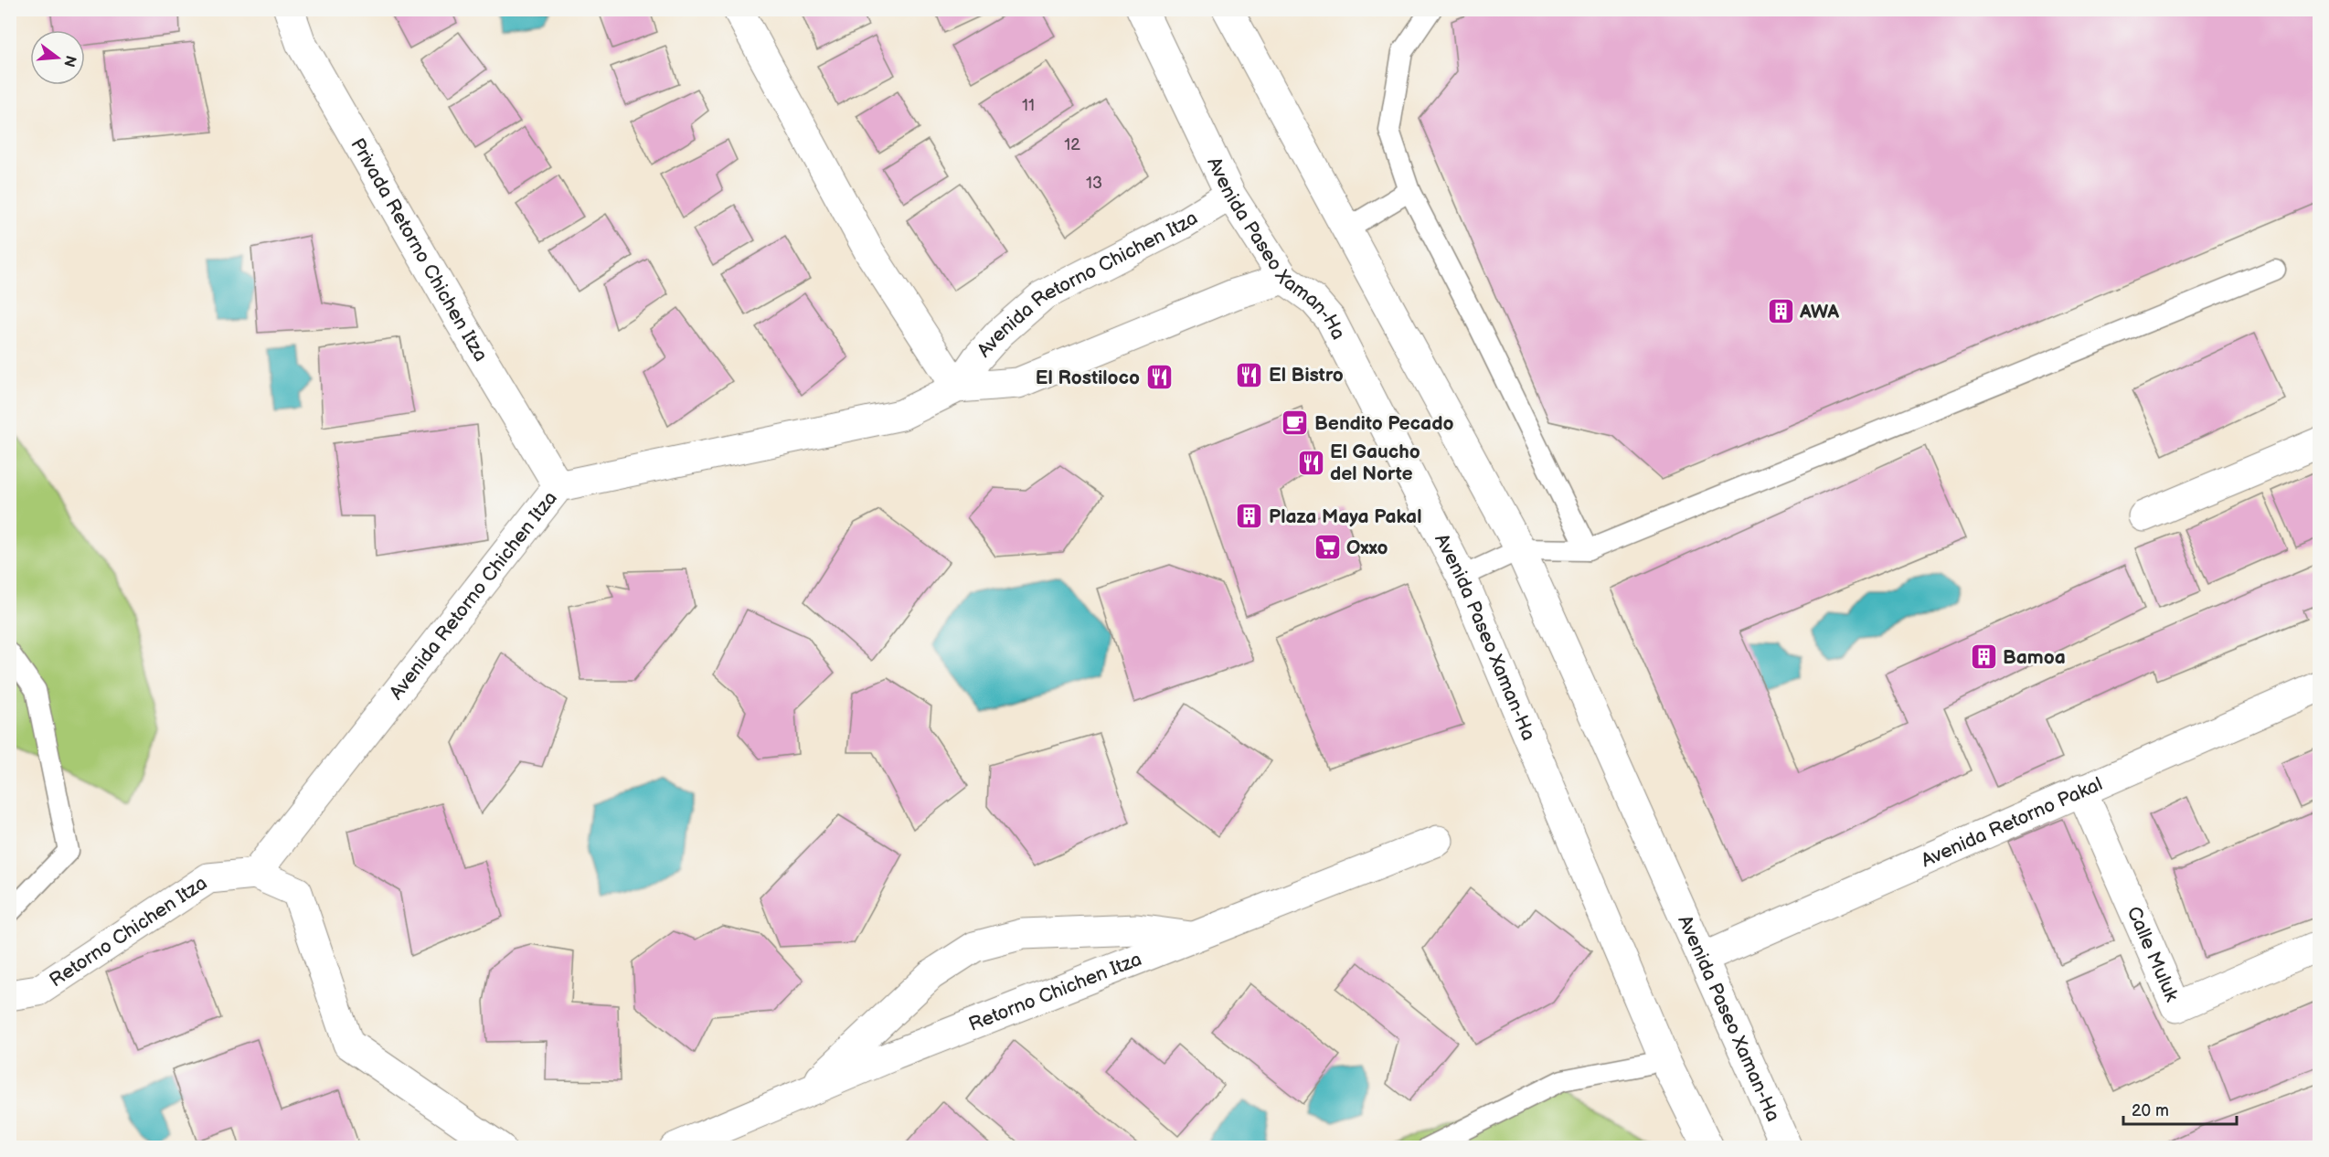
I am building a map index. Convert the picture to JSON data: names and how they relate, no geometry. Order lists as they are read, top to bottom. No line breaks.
{"streets":{"street":["Avenida Paseo Xaman-Ha","Privada Retorno Chichen Itza","Avenida Retorno Chichen Itza","Avenida Retorno Pakal","Retorno Chichen Itza","Calle Muluk"]},"crossings":[["Avenida Paseo Xaman-Ha","Avenida Retorno Chichen Itza"],["Avenida Paseo Xaman-Ha","Avenida Retorno Pakal"],["Privada Retorno Chichen Itza","Avenida Retorno Chichen Itza"],["Avenida Retorno Chichen Itza","Retorno Chichen Itza"],["Avenida Retorno Pakal","Calle Muluk"]],"places":{"building":["AWA","Plaza Maya Pakal","Bamoa"],"restaurant":["El Bistro","El Rostiloco","El Gaucho del Norte"],"cafe":["Bendito Pecado"],"supermarket":["Oxxo"]},"house_numbers":["11","12","13"],"scale_bar":"20 m","north":"right"}
